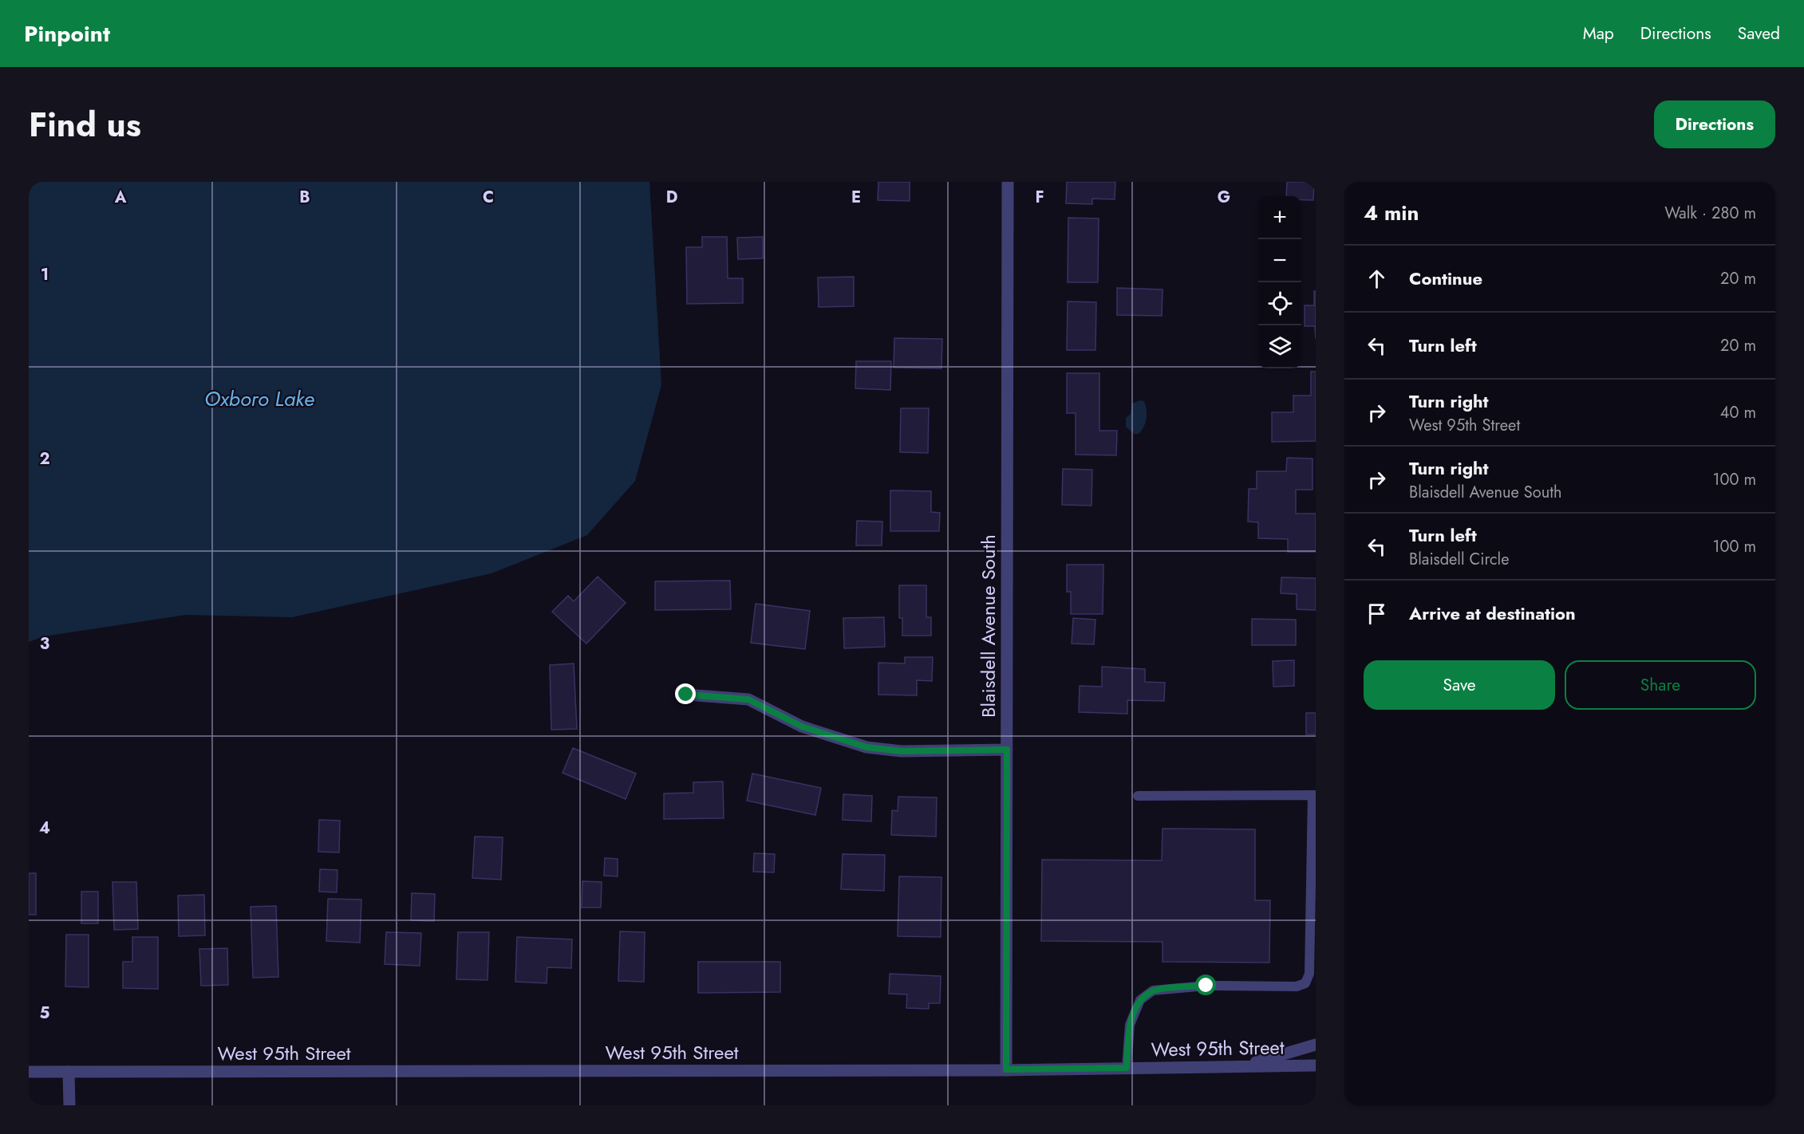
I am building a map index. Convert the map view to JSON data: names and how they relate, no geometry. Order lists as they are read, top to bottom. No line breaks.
{"streets":{"street":["Blaisdell Avenue South","West 95th Street"]},"crossings":[["Blaisdell Avenue South","West 95th Street"]],"water":["Oxboro Lake"],"page":{"header":"Pinpoint","nav":["Map","Directions","Saved"],"title":"Find us","buttons":["Directions",["Save","Share"]],"heading":["4 min","Walk · 280 m"],"map_buttons":["+","−"],"list":[["Continue","20 m"],["Turn left","20 m"],["Turn right","West 95th Street","40 m"],["Turn right","Blaisdell Avenue South","100 m"],["Turn left","Blaisdell Circle","100 m"],"Arrive at destination"]},"grid":{"columns":["A","B","C","D","E","F","G"],"rows":["1","2","3","4","5"]}}
